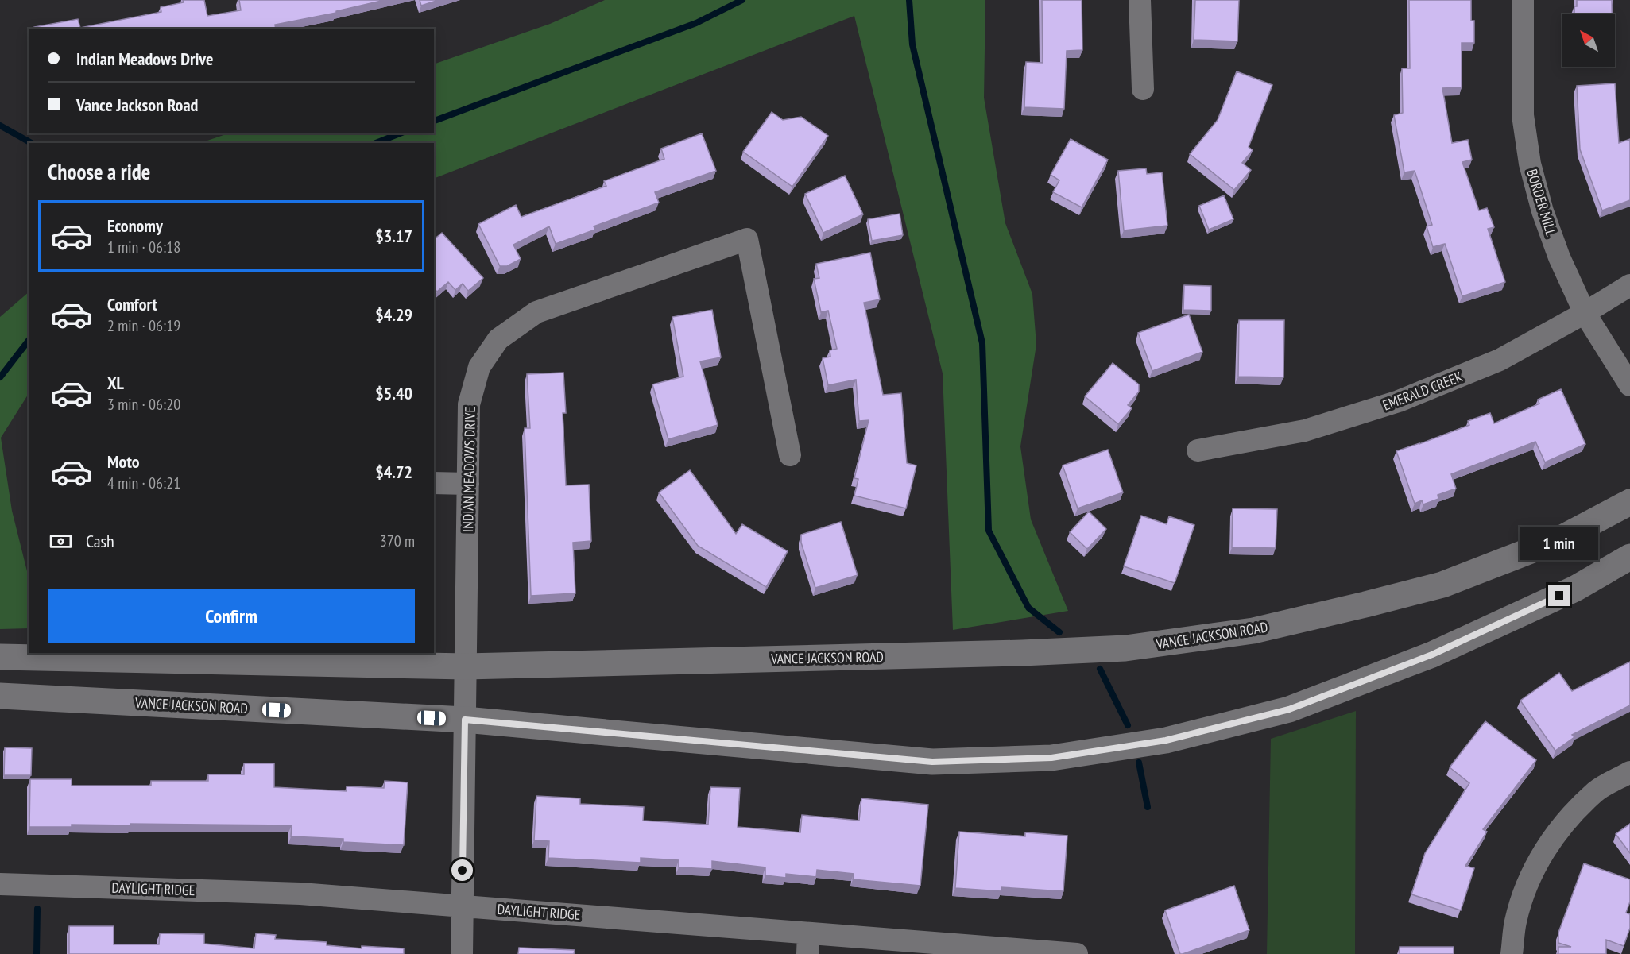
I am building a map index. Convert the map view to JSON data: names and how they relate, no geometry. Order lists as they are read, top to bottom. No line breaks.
{"streets":{"main road":["VANCE JACKSON ROAD"],"street":["BORDER MILL","EMERALD CREEK","INDIAN MEADOWS DRIVE","DAYLIGHT RIDGE"]},"crossings":[["BORDER MILL","EMERALD CREEK"],["INDIAN MEADOWS DRIVE","VANCE JACKSON ROAD"],["INDIAN MEADOWS DRIVE","DAYLIGHT RIDGE"]],"north":"top left","page":{"banner":["Indian Meadows Drive","Vance Jackson Road"],"heading":"Choose a ride","list":[{"name":"Economy","note":"1 min · 06:18","value":"$3.17"},{"name":"Comfort","note":"2 min · 06:19","value":"$4.29"},{"name":"XL","note":"3 min · 06:20","value":"$5.40"},{"name":"Moto","note":"4 min · 06:21","value":"$4.72"}],"pay":["Cash","370 m"],"bubble":"1 min","buttons":"Confirm"}}
